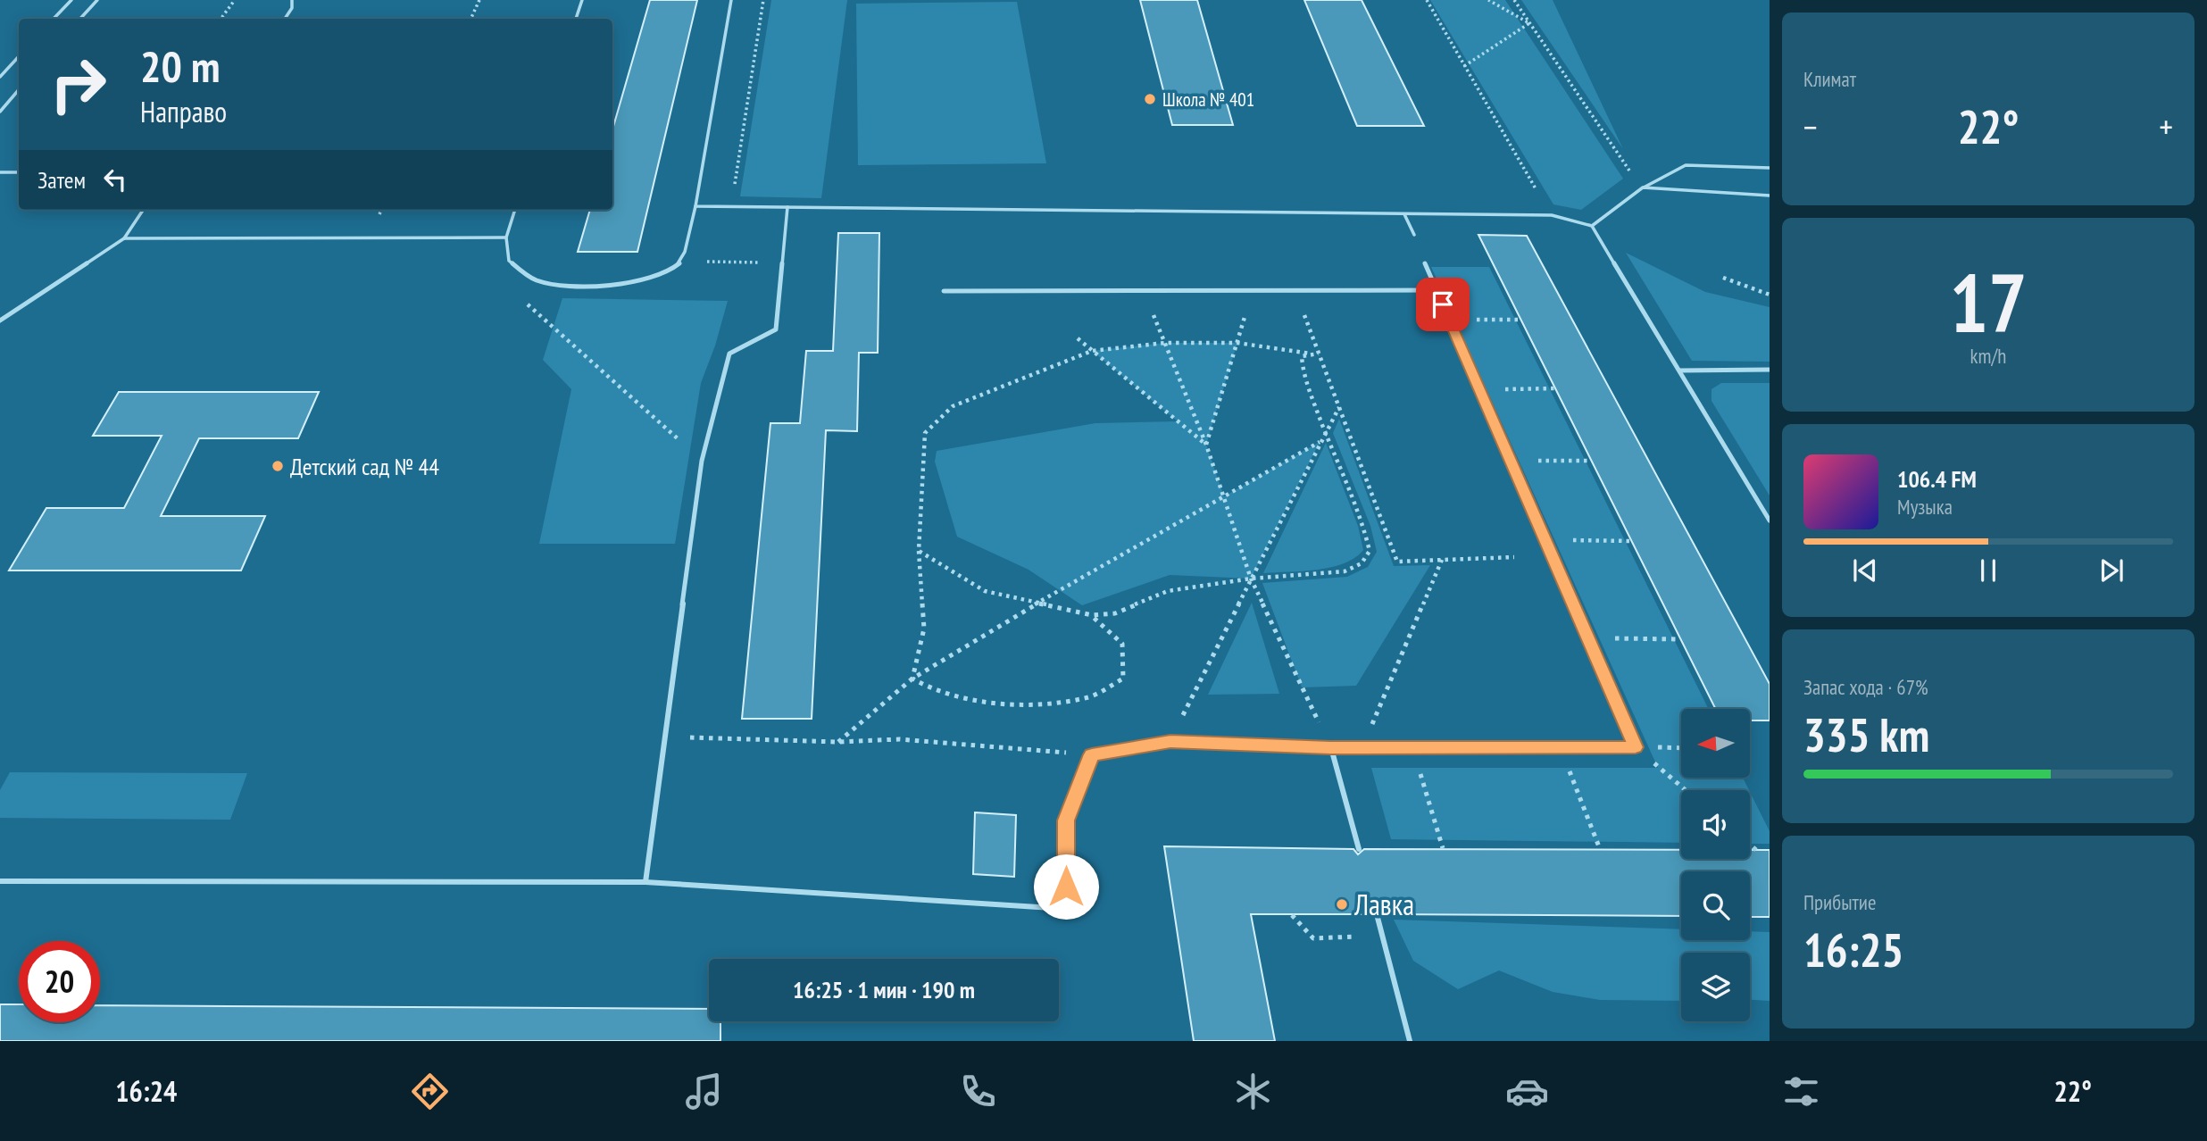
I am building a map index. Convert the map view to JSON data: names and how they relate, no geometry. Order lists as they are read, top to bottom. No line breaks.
{"places":["Школа № 401","Детский сад № 44","Лавка"],"north":"left","page":{"tile":["Климат",["17","km/h"],["Запас хода · 67%","335 km"],["Прибытие","16:25"]],"turn":["20 m","Направо"],"heat":["−","22°","+"],"then":"Затем","song":["106.4 FM","Музыка"],"limit":"20","trip":"16:25 · 1 мин · 190 m","tabs":["16:24","22°"]}}
